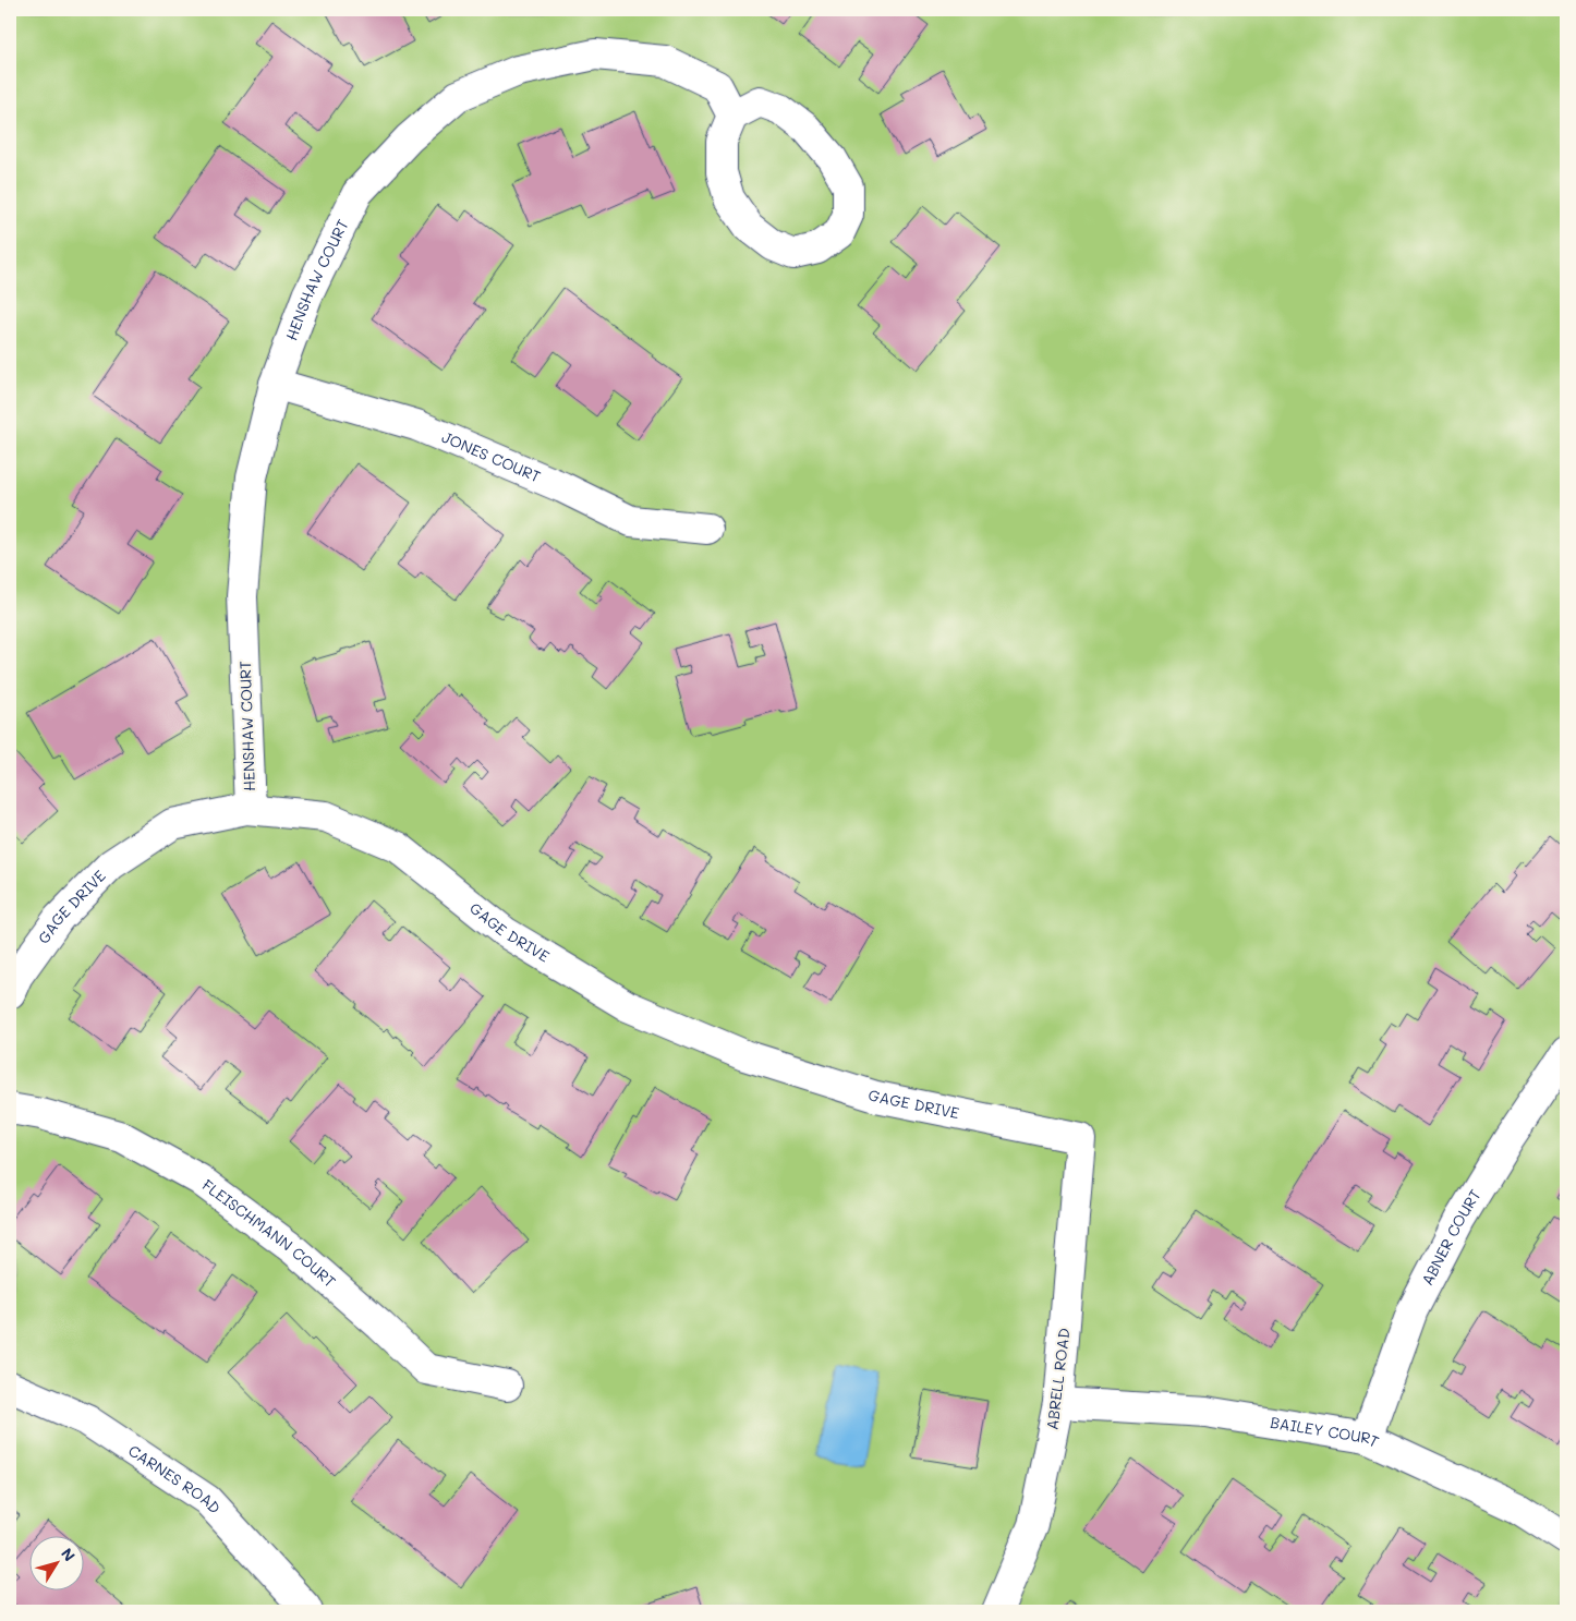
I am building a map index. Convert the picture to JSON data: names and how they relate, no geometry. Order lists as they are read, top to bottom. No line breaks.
{"streets":{"street":["HENSHAW COURT","JONES COURT","GAGE DRIVE","FLEISCHMANN COURT","ABNER COURT","ABRELL ROAD","BAILEY COURT","CARNES ROAD"]},"crossings":[["HENSHAW COURT","JONES COURT"],["HENSHAW COURT","GAGE DRIVE"],["GAGE DRIVE","ABRELL ROAD"],["ABNER COURT","BAILEY COURT"],["ABRELL ROAD","BAILEY COURT"]],"north":"top right"}
